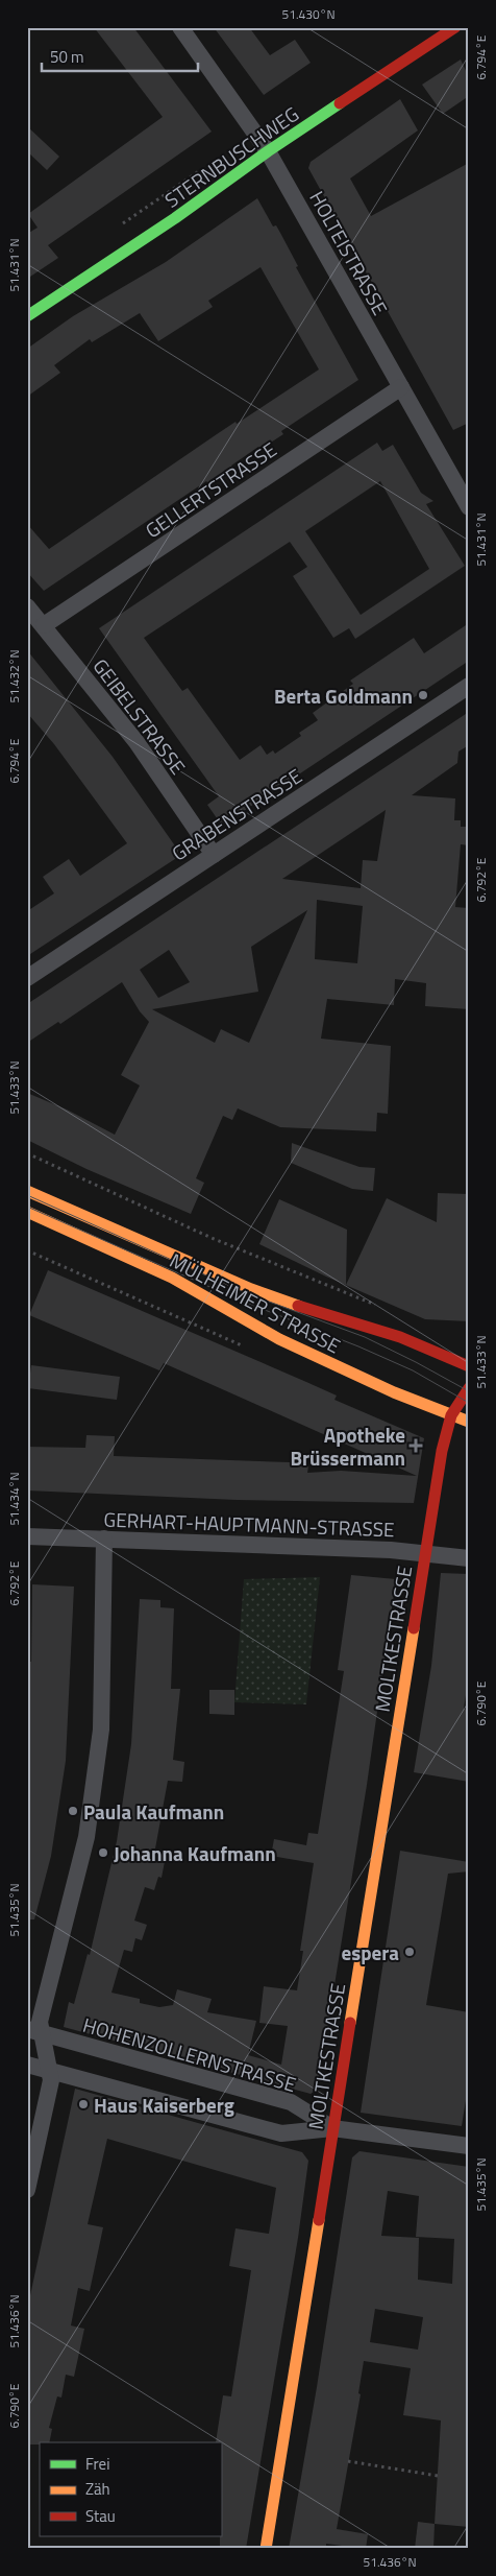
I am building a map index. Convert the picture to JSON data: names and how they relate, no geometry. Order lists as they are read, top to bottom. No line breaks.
{"streets":{"main road":["STERNBUSCHWEG","MÜLHEIMER STRASSE","MOLTKESTRASSE"],"street":["HOLTEISTRASSE","GELLERTSTRASSE","GEIBELSTRASSE","GRABENSTRASSE","GERHART-HAUPTMANN-STRASSE","HOHENZOLLERNSTRASSE"]},"crossings":[["STERNBUSCHWEG","HOLTEISTRASSE"],["HOLTEISTRASSE","GELLERTSTRASSE"],["GELLERTSTRASSE","GEIBELSTRASSE"],["GEIBELSTRASSE","GRABENSTRASSE"],["MÜLHEIMER STRASSE","MOLTKESTRASSE"],["GERHART-HAUPTMANN-STRASSE","MOLTKESTRASSE"],["MOLTKESTRASSE","HOHENZOLLERNSTRASSE"]],"places":{"other":["Berta Goldmann","Paula Kaufmann","Johanna Kaufmann","espera","Haus Kaiserberg"],"health":["Apotheke Brüssermann"]},"legend":["Frei","Zäh","Stau"],"scale_bar":"50 m","coordinates":["51.430°N","6.794°E","51.431°N","51.432°N","6.792°E","51.433°N","51.434°N","6.790°E","51.435°N","51.436°N"]}
